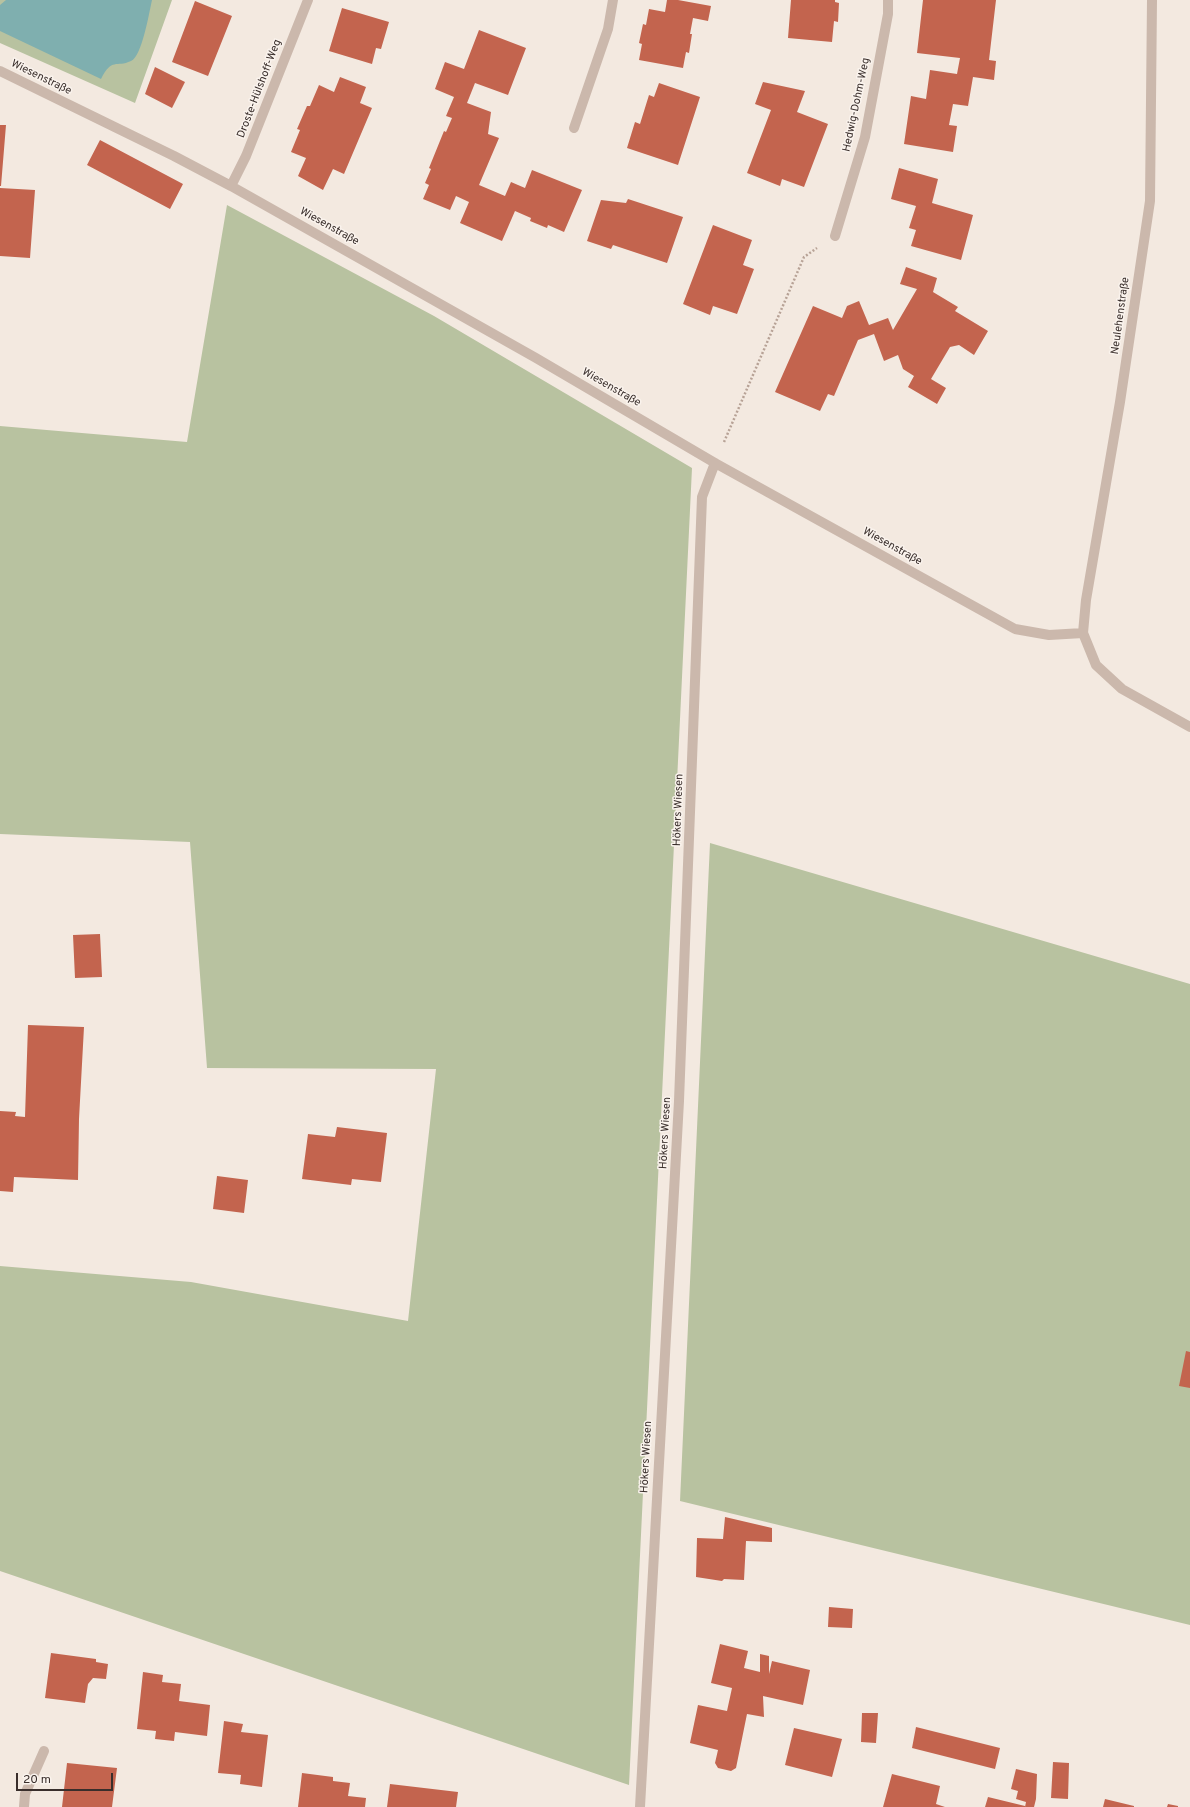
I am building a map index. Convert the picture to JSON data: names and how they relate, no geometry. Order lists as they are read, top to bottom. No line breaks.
{"streets":{"street":["Wiesenstraße","Droste-Hülshoff-Weg","Hedwig-Dohm-Weg","Neulehenstraße","Hökers Wiesen"]},"crossings":[["Wiesenstraße","Droste-Hülshoff-Weg"],["Wiesenstraße","Neulehenstraße"],["Wiesenstraße","Hökers Wiesen"]],"scale_bar":"20 m"}
